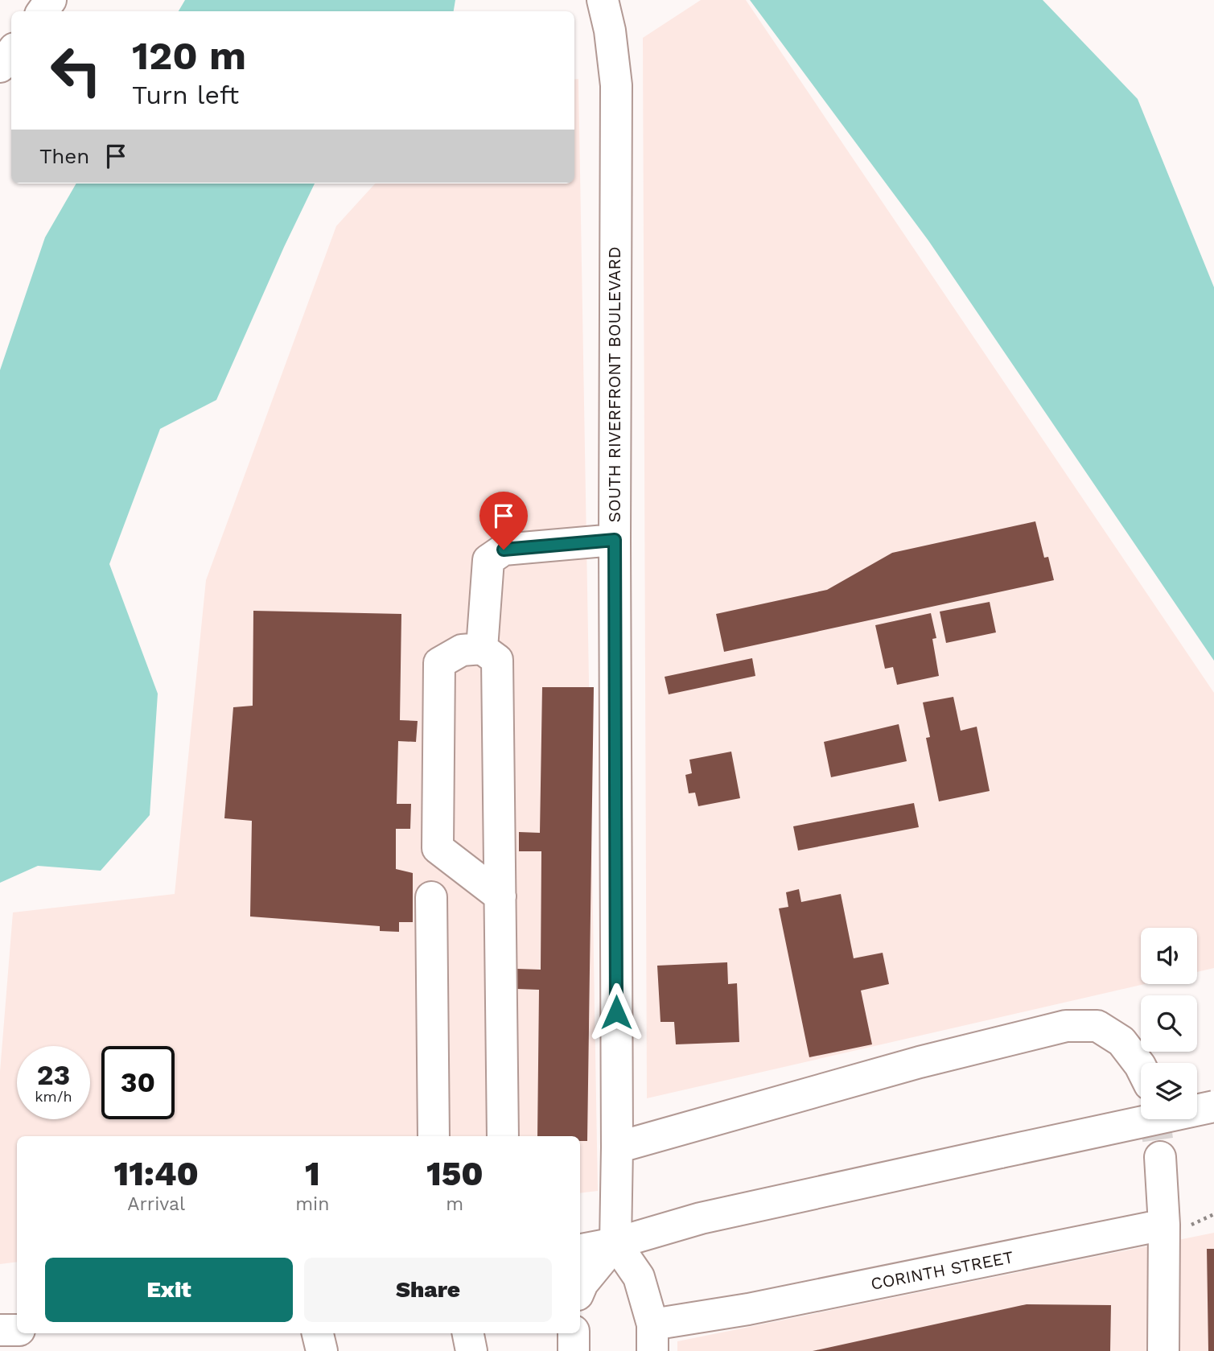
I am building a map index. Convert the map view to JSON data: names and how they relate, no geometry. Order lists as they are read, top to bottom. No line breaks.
{"streets":{"street":["SOUTH RIVERFRONT BOULEVARD","CORINTH STREET"]},"page":{"turn":["120 m","Turn left"],"then":"Then","speed":"23 km/h","limit":"30","eta":["11:40","Arrival","1","min","150","m"],"buttons":["Exit","Share"]}}
